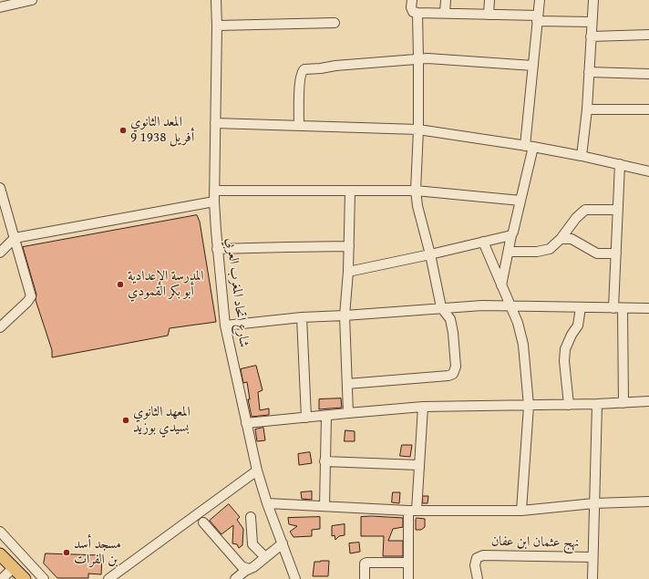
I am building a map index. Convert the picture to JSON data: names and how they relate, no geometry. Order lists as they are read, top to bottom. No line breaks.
{"streets":{"street":["شارع اتحاد المغرب العربي","نهج عثمان ابن عفان"]},"places":["المعد الثانوي 9 أفريل 1938","المدرسة الإعدادية أبو بكر القمودي","المعهد الثانوي بسيدي بوزيد","مسجد أسد بن الفرات"]}
